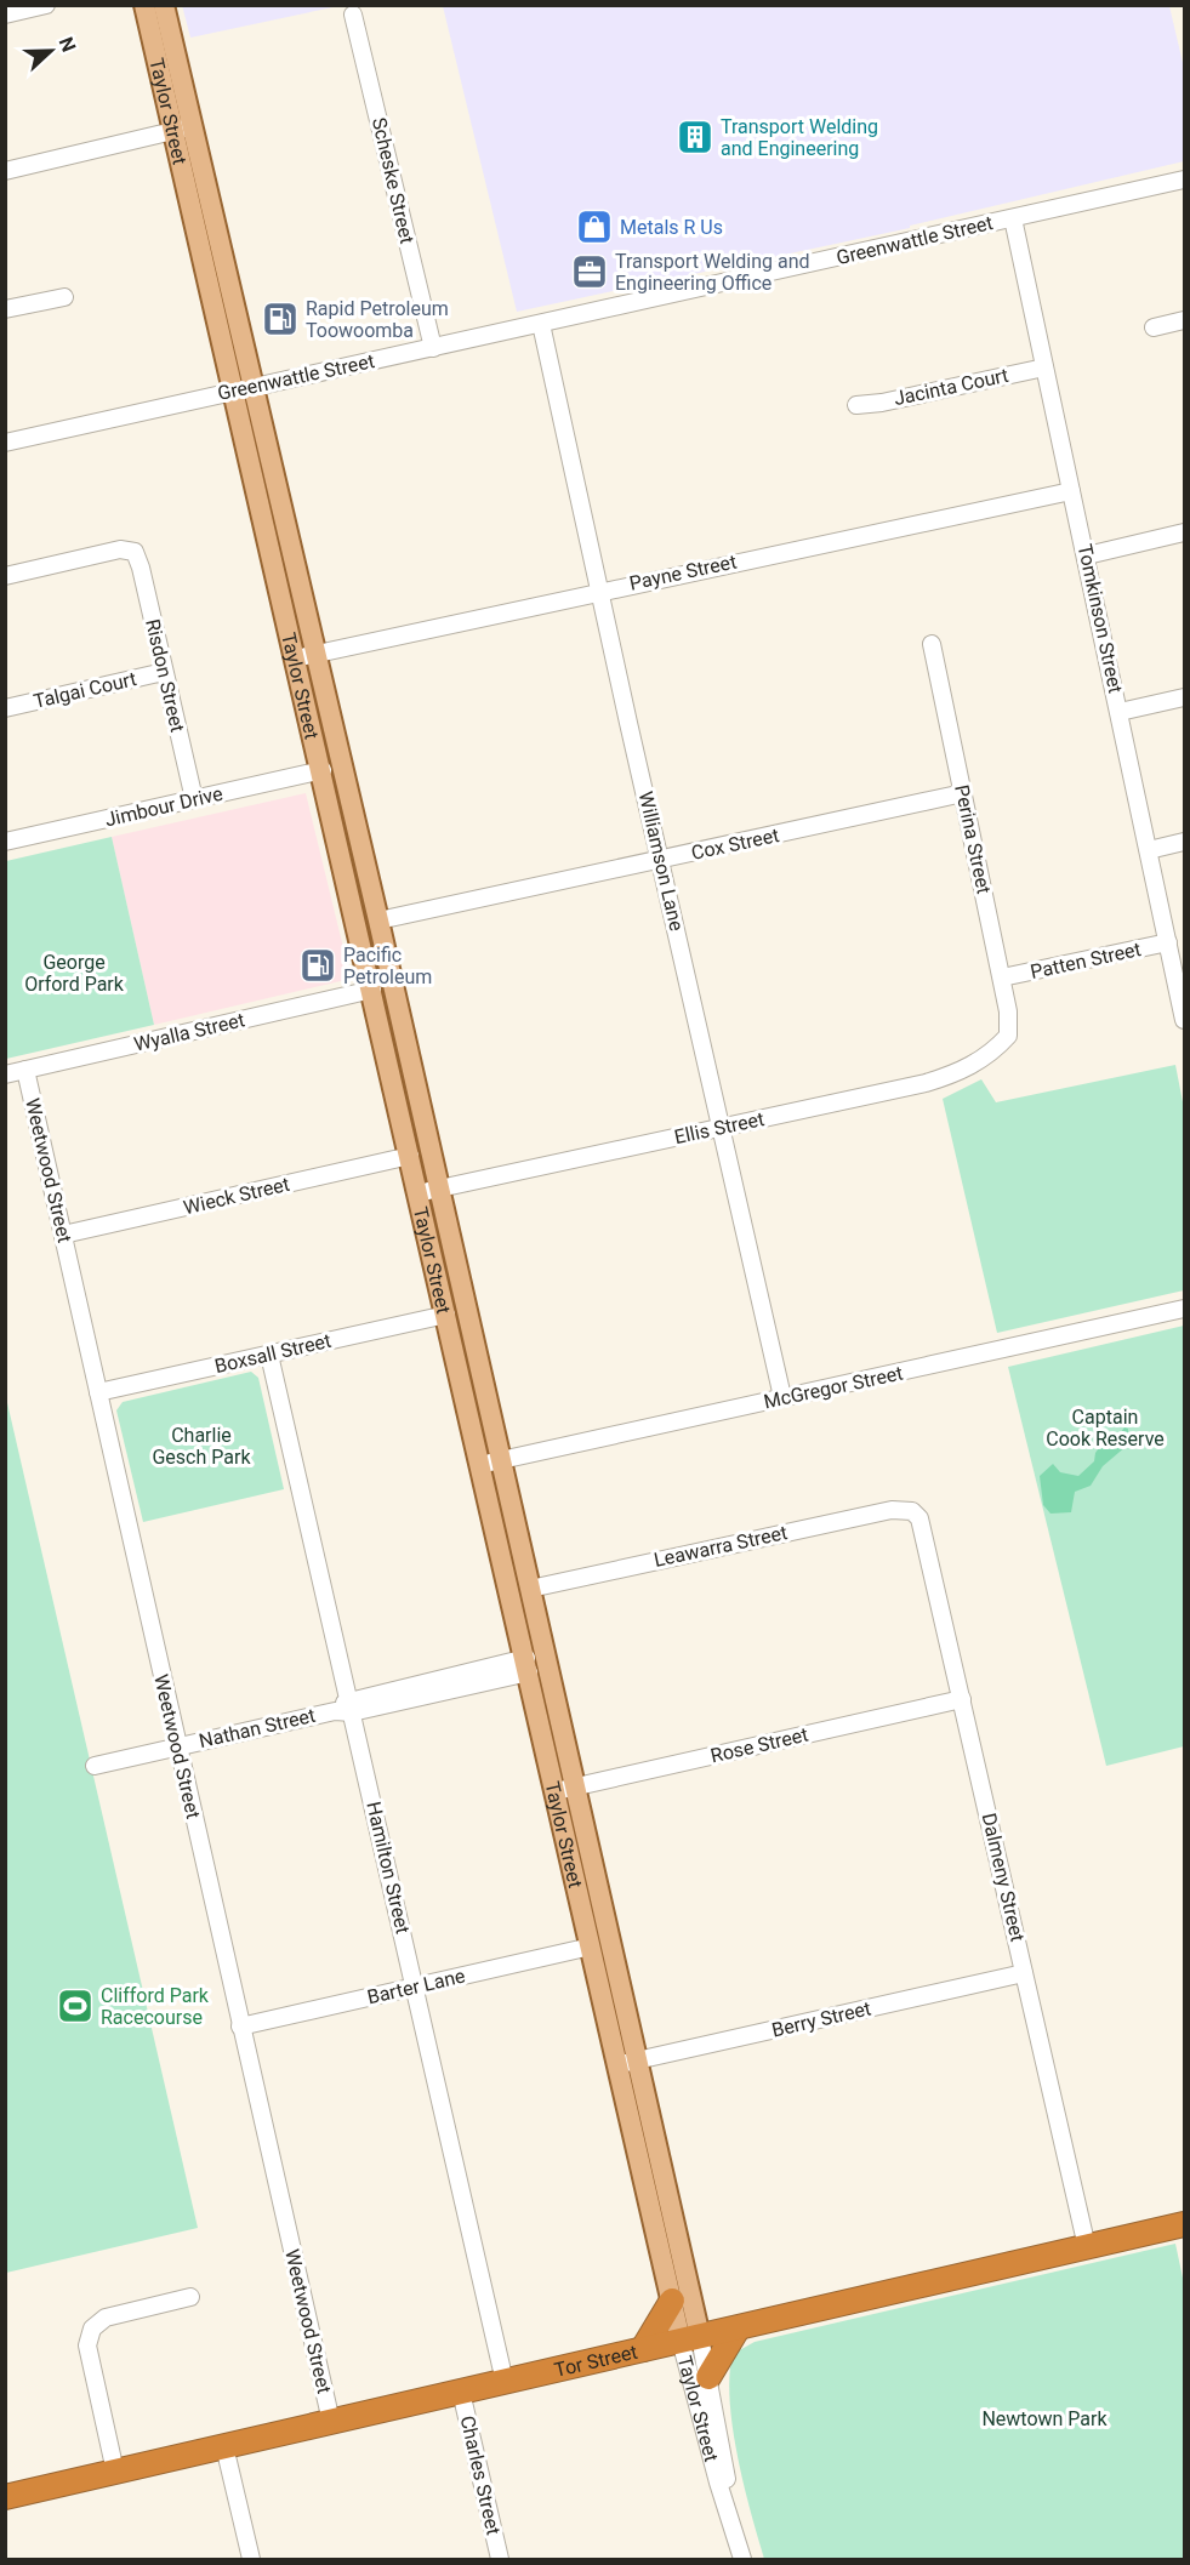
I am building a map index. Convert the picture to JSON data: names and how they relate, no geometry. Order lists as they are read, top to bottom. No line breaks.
{"streets":{"highway":["Tor Street"],"main road":["Taylor Street"],"street":["Scheske Street","Greenwattle Street","Jacinta Court","Payne Street","Tomkinson Street","Risdon Street","Talgai Court","Jimbour Drive","Perina Street","Cox Street","Williamson Lane","Patten Street","Wyalla Street","Ellis Street","Weetwood Street","Wieck Street","Boxsall Street","McGregor Street","Leawarra Street","Nathan Street","Rose Street","Hamilton Street","Dalmeny Street","Barter Lane","Berry Street","Charles Street"]},"crossings":[["Taylor Street","Greenwattle Street"],["Taylor Street","Payne Street"],["Taylor Street","Jimbour Drive"],["Taylor Street","Cox Street"],["Taylor Street","Wyalla Street"],["Taylor Street","Ellis Street"],["Taylor Street","Wieck Street"],["Taylor Street","Boxsall Street"],["Taylor Street","McGregor Street"],["Taylor Street","Leawarra Street"],["Taylor Street","Nathan Street"],["Taylor Street","Rose Street"],["Taylor Street","Barter Lane"],["Taylor Street","Berry Street"],["Taylor Street","Tor Street"],["Scheske Street","Greenwattle Street"],["Greenwattle Street","Tomkinson Street"],["Greenwattle Street","Williamson Lane"],["Jacinta Court","Tomkinson Street"],["Payne Street","Tomkinson Street"],["Payne Street","Williamson Lane"],["Tomkinson Street","Patten Street"],["Risdon Street","Talgai Court"],["Risdon Street","Jimbour Drive"],["Perina Street","Cox Street"],["Perina Street","Patten Street"],["Perina Street","Ellis Street"],["Cox Street","Williamson Lane"],["Williamson Lane","Ellis Street"],["Williamson Lane","McGregor Street"],["Wyalla Street","Weetwood Street"],["Weetwood Street","Wieck Street"],["Weetwood Street","Boxsall Street"],["Weetwood Street","Nathan Street"],["Weetwood Street","Barter Lane"],["Weetwood Street","Tor Street"],["Boxsall Street","Hamilton Street"],["Leawarra Street","Dalmeny Street"],["Nathan Street","Hamilton Street"],["Rose Street","Dalmeny Street"],["Hamilton Street","Barter Lane"],["Hamilton Street","Tor Street"],["Dalmeny Street","Berry Street"],["Dalmeny Street","Tor Street"],["Tor Street","Charles Street"]],"parks":["George Orford Park","Captain Cook Reserve","Charlie Gesch Park","Newtown Park"],"places":{"building":["Transport Welding and Engineering"],"shop":["Metals R Us"],"office":["Transport Welding and Engineering Office"],"fuel station":["Rapid Petroleum Toowoomba","Pacific Petroleum"],"sports":["Clifford Park Racecourse"]},"north":"right"}
